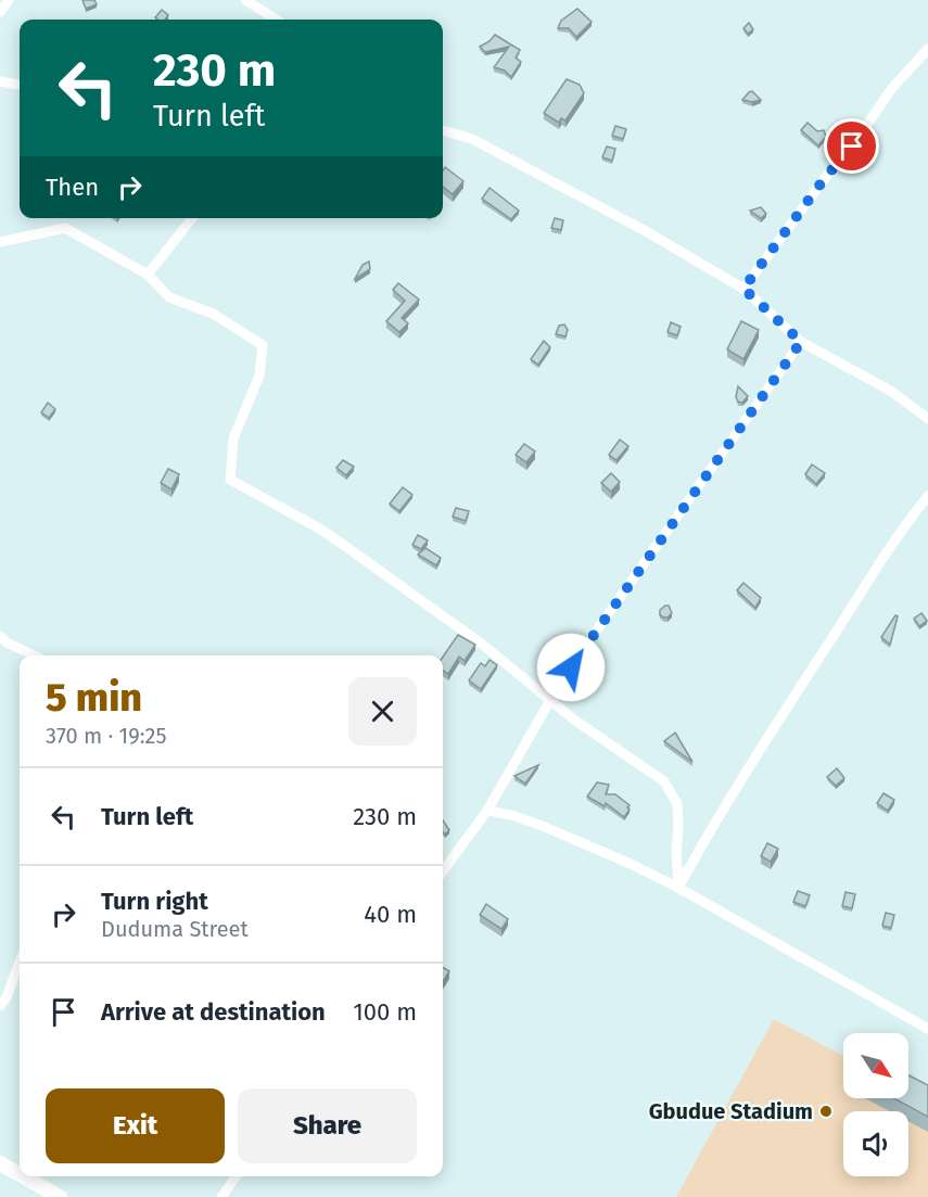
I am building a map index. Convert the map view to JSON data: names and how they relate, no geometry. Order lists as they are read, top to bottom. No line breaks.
{"places":["Gbudue Stadium"],"north":"bottom right","page":{"turn":["230 m","Turn left"],"then":"Then","heading":["5 min","370 m · 19:25"],"list":[{"name":"Turn left","value":"230 m"},{"name":"Turn right","note":"Duduma Street","value":"40 m"},{"name":"Arrive at destination","value":"100 m"}],"buttons":["Exit","Share"]}}
